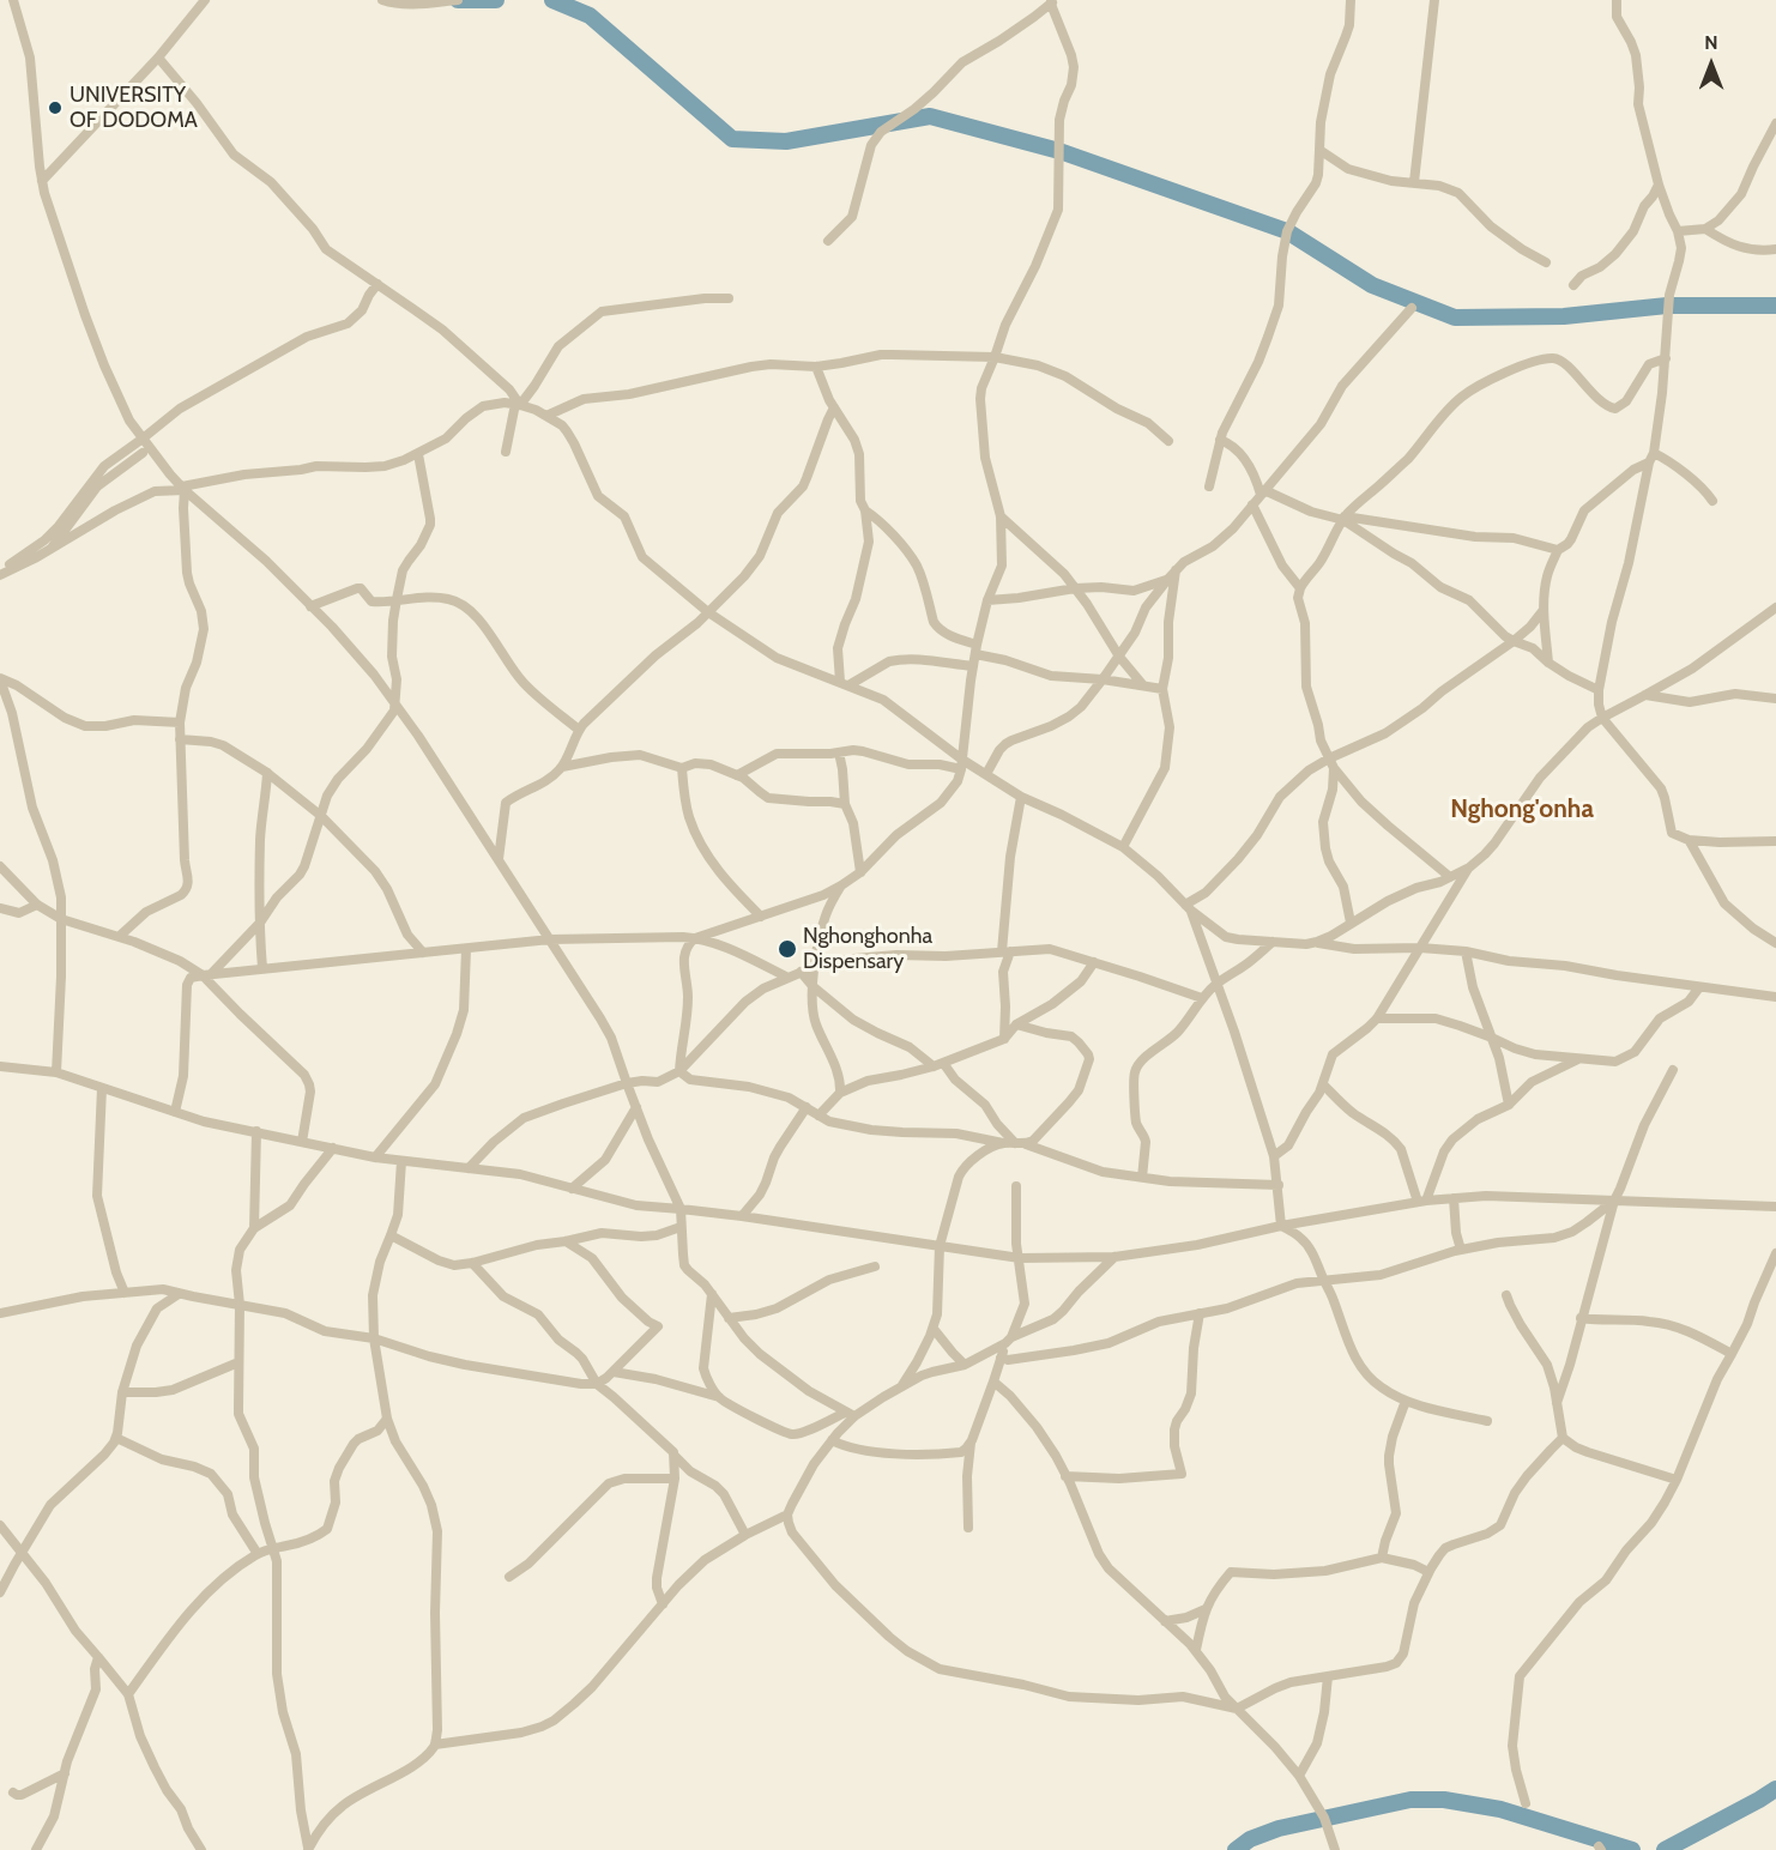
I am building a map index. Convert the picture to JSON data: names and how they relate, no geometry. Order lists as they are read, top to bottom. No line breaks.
{"districts":["Nghong'onha"],"places":["UNIVERSITY OF DODOMA","Nghonghonha Dispensary"],"north":"top"}
